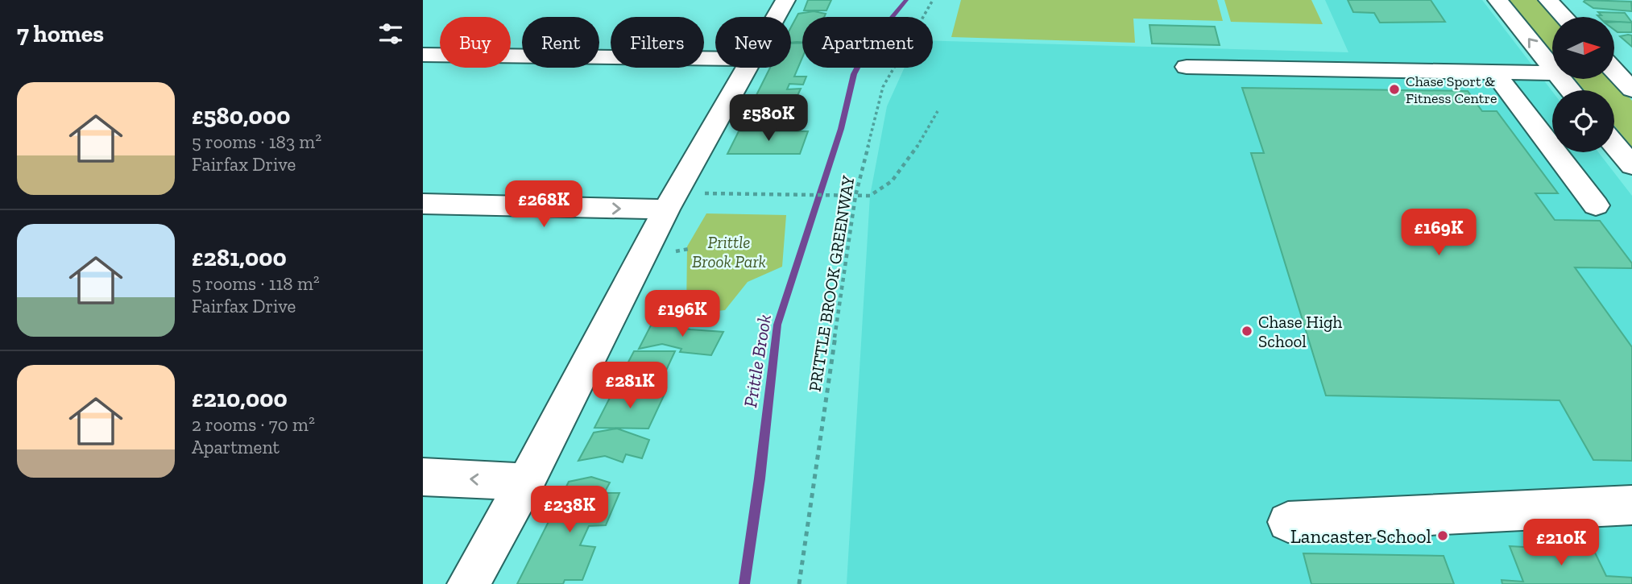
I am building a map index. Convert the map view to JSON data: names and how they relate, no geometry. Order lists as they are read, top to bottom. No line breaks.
{"streets":{"path":["PRITTLE BROOK GREENWAY"]},"water":["Prittle Brook"],"parks":["Prittle Brook Park"],"places":["Chase Sport & Fitness Centre","Chase High School","Lancaster School"],"north":"right","page":{"heading":"7 homes","chip":["Buy","Rent","Filters","New","Apartment"],"list":[{"name":"£580,000","note":"5 rooms · 183 m² · Fairfax Drive"},{"name":"£281,000","note":"5 rooms · 118 m² · Fairfax Drive"},{"name":"£210,000","note":"2 rooms · 70 m² · Apartment"}],"price":["£580K","£268K","£169K","£196K","£281K","£238K","£210K"]}}
